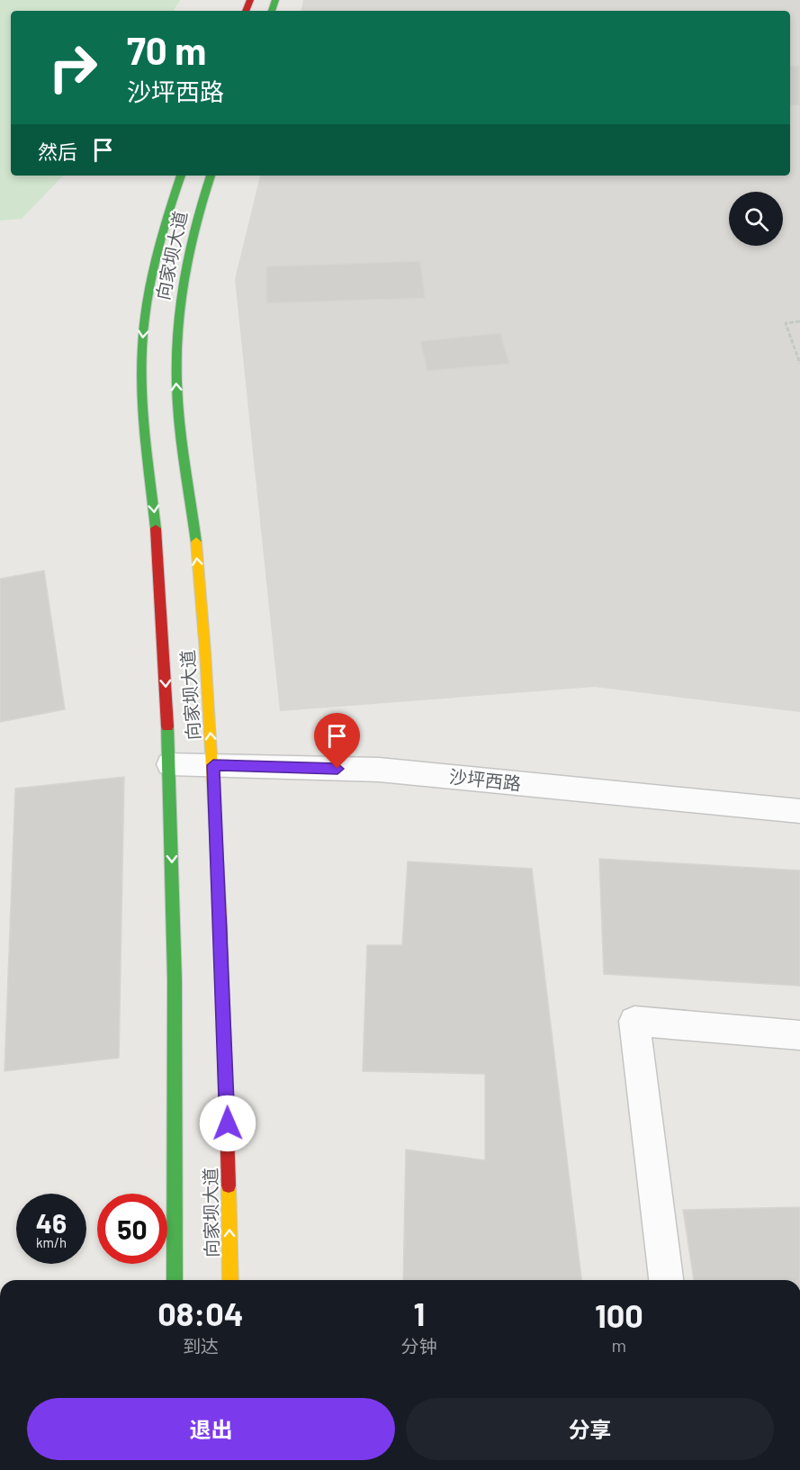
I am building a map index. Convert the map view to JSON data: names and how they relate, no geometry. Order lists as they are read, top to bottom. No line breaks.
{"streets":{"main road":["向家坝大道"],"street":["沙坪西路"]},"crossings":[["向家坝大道","沙坪西路"]],"page":{"turn":["70 m","沙坪西路"],"then":"然后","speed":"46 km/h","limit":"50","eta":["08:04","到达","1","分钟","100","m"],"buttons":["退出","分享"]}}
